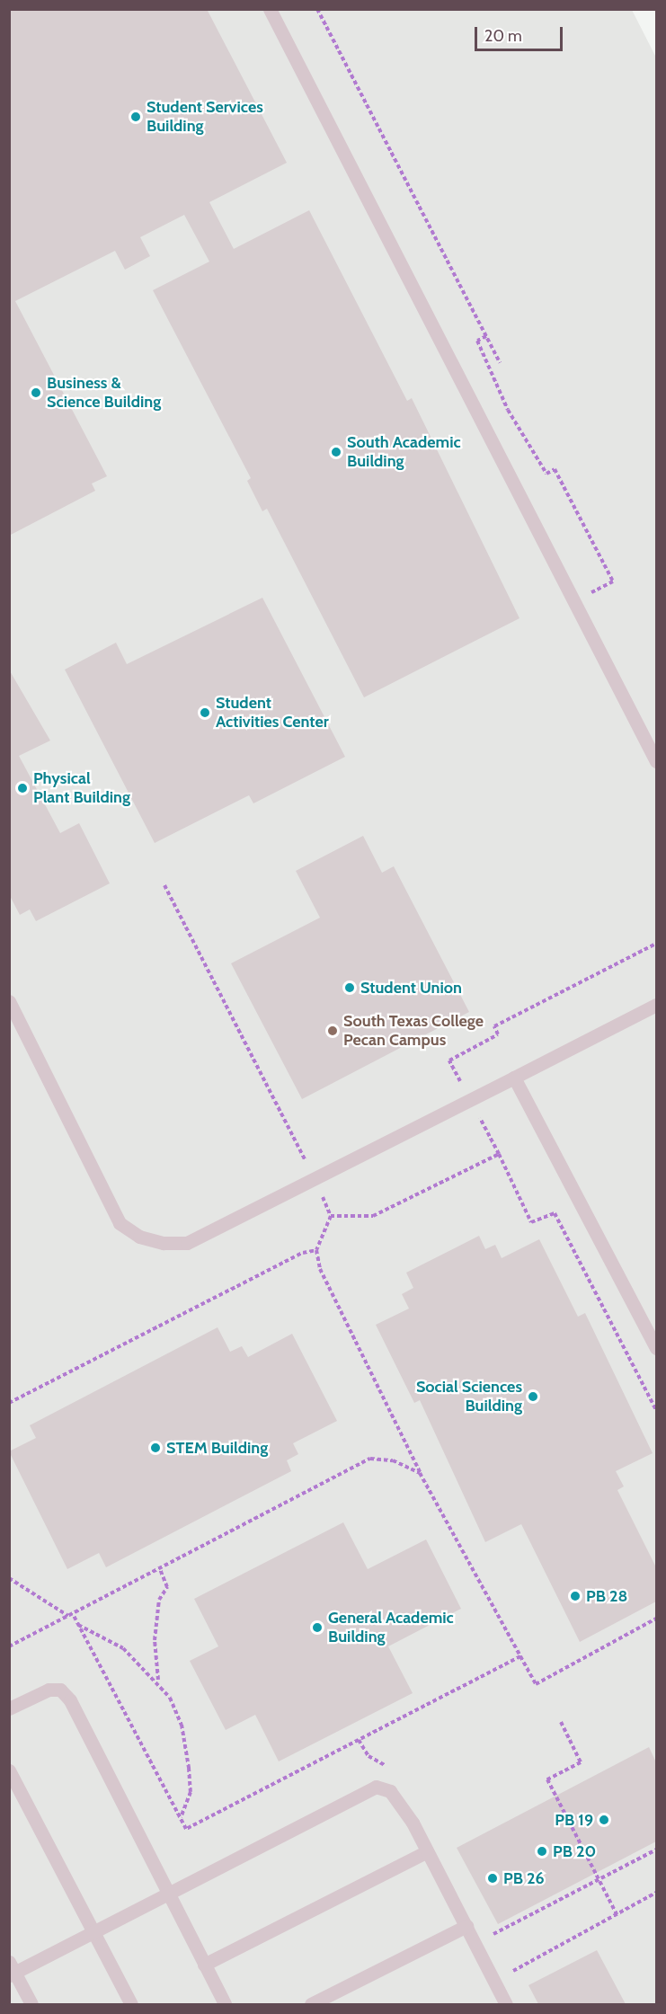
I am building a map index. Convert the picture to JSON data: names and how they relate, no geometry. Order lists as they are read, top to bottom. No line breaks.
{"places":["Student Services Building","Business & Science Building","South Academic Building","Student Activities Center","Physical Plant Building","Student Union","South Texas College Pecan Campus","Social Sciences Building","STEM Building","PB 28","General Academic Building","PB 19","PB 20","PB 26"],"scale_bar":"20 m"}
